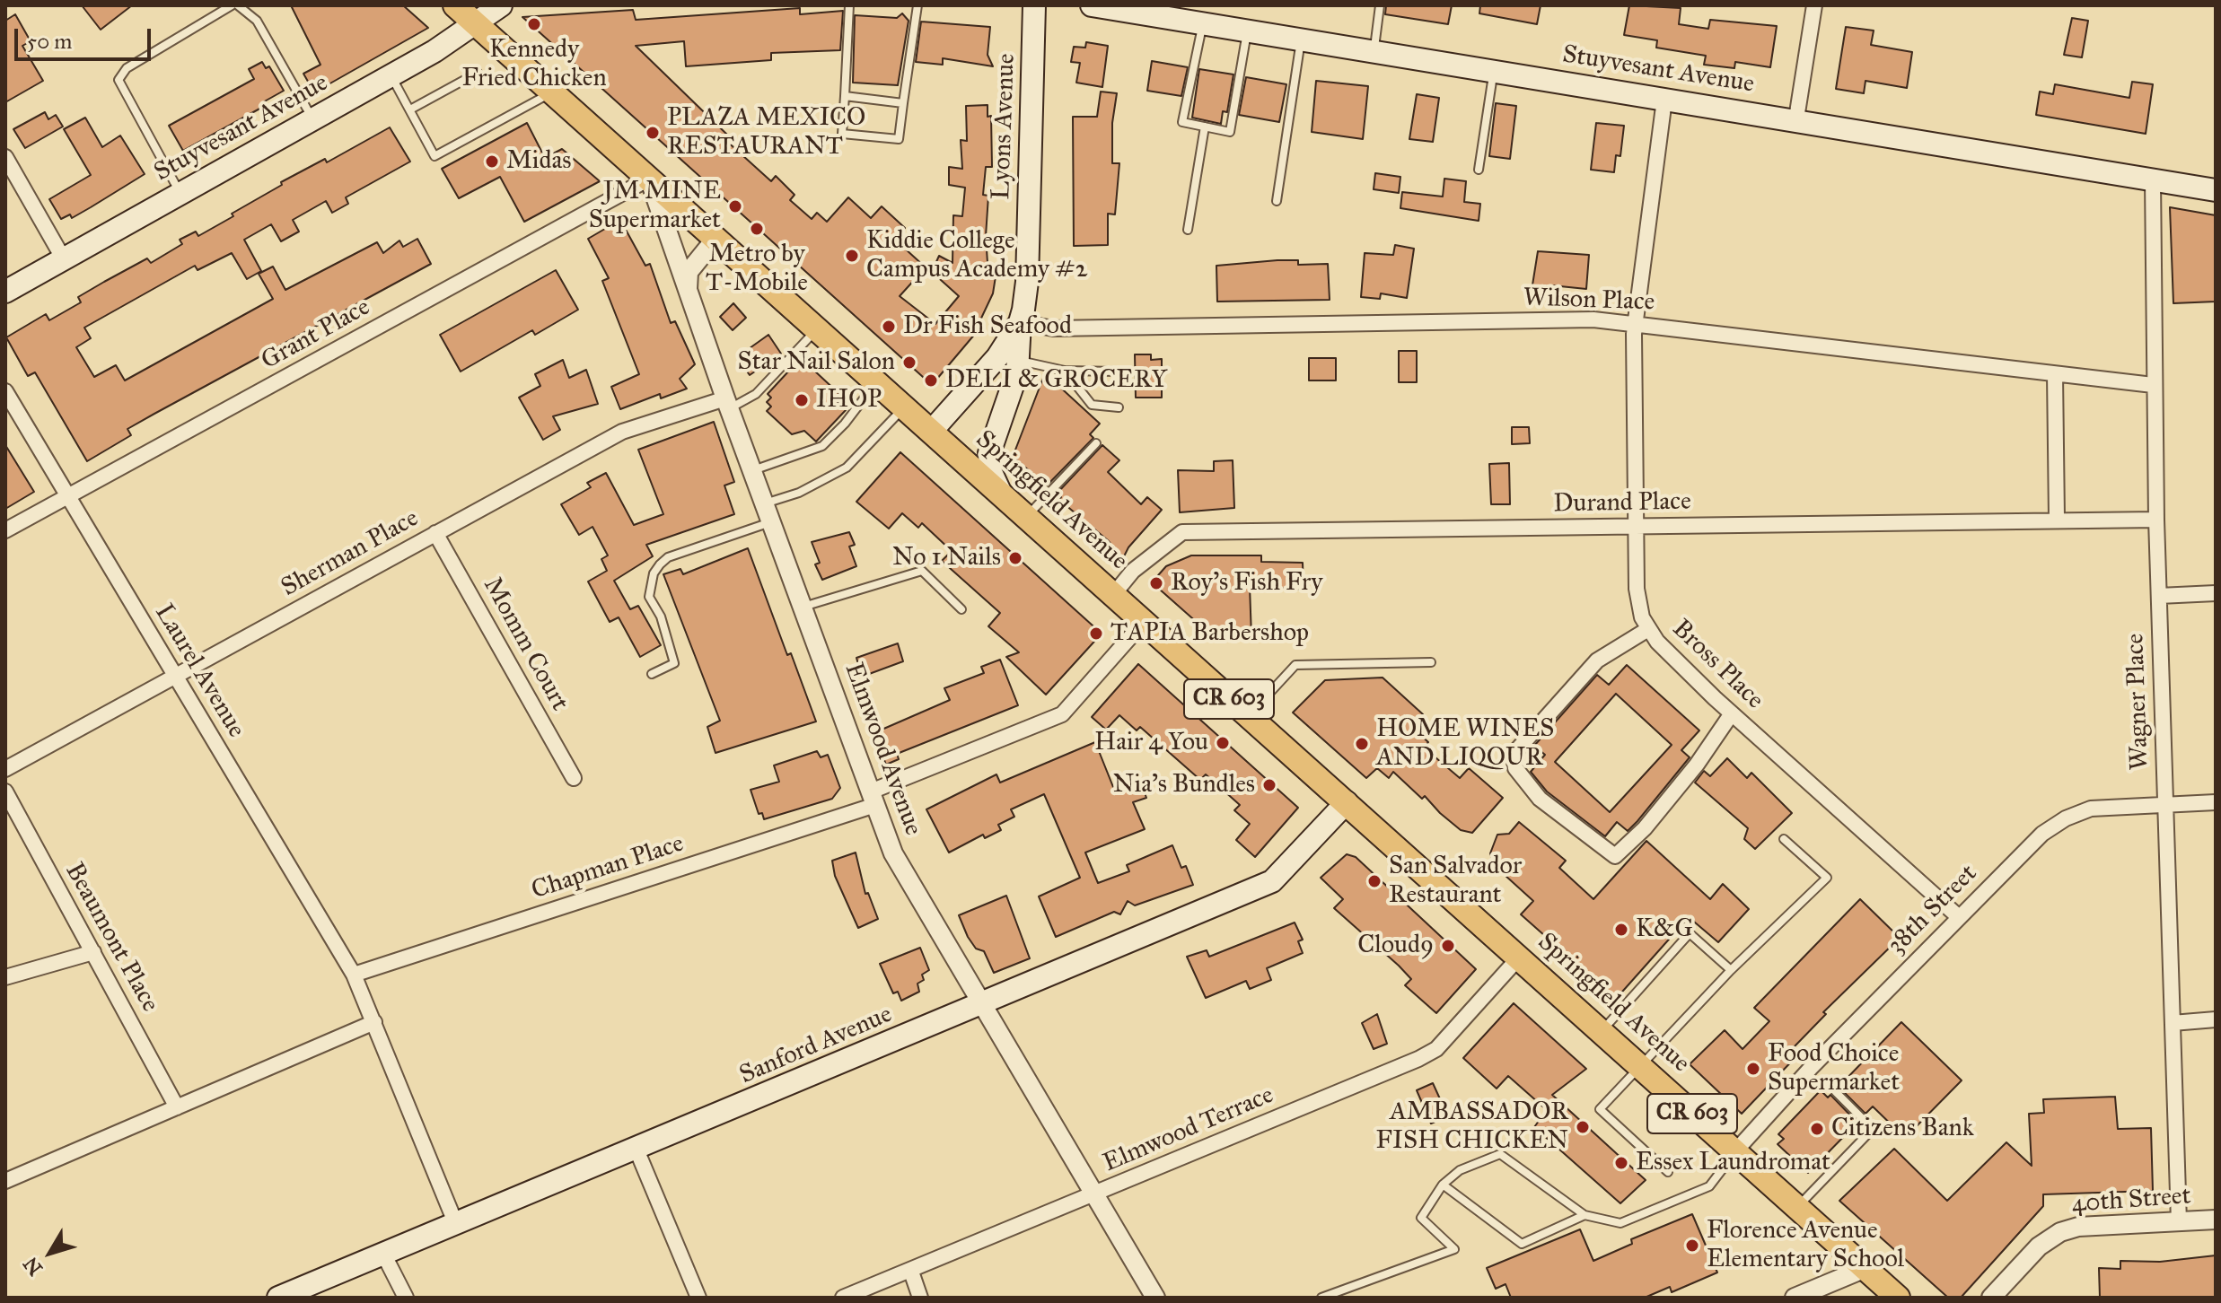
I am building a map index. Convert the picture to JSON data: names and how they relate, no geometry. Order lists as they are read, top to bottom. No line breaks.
{"streets":{"main road":["Stuyvesant Avenue","Lyons Avenue","Springfield Avenue","CR 603","Sanford Avenue"],"street":["Wilson Place","Grant Place","Durand Place","Sherman Place","Momm Court","Bross Place","Laurel Avenue","Wagner Place","Elmwood Avenue","Chapman Place","38th Street","Beaumont Place","Elmwood Terrace","40th Street"]},"crossings":[["Stuyvesant Avenue","Springfield Avenue"],["Stuyvesant Avenue","Bross Place"],["Stuyvesant Avenue","Wagner Place"],["Lyons Avenue","Wilson Place"],["Lyons Avenue","Springfield Avenue"],["Wilson Place","Bross Place"],["Wilson Place","Wagner Place"],["Grant Place","Springfield Avenue"],["Grant Place","Laurel Avenue"],["Grant Place","Elmwood Avenue"],["Springfield Avenue","Durand Place"],["Springfield Avenue","Elmwood Avenue"],["Springfield Avenue","Chapman Place"],["Springfield Avenue","38th Street"],["Springfield Avenue","Sanford Avenue"],["Springfield Avenue","Elmwood Terrace"],["Durand Place","Bross Place"],["Durand Place","Wagner Place"],["Sherman Place","Momm Court"],["Sherman Place","Laurel Avenue"],["Sherman Place","Elmwood Avenue"],["Bross Place","38th Street"],["Laurel Avenue","Chapman Place"],["Wagner Place","38th Street"],["Wagner Place","40th Street"],["Elmwood Avenue","Chapman Place"],["Elmwood Avenue","Sanford Avenue"],["Elmwood Avenue","Elmwood Terrace"]],"places":["Kennedy Fried Chicken","PLAZA MEXICO RESTAURANT","Midas","JM MINE Supermarket","Metro by T-Mobile","Kiddie College Campus Academy #2","Dr Fish Seafood","Star Nail Salon","DELI & GROCERY","IHOP","No 1 Nails","Roy's Fish Fry","TAPIA Barbershop","Hair 4 You","HOME WINES AND LIQOUR","Nia's Bundles","San Salvador Restaurant","K&G","Cloud9","Food Choice Supermarket","AMBASSADOR FISH CHICKEN","Citizens Bank","Essex Laundromat","Florence Avenue Elementary School"],"scale_bar":"50 m","north":"bottom left"}
